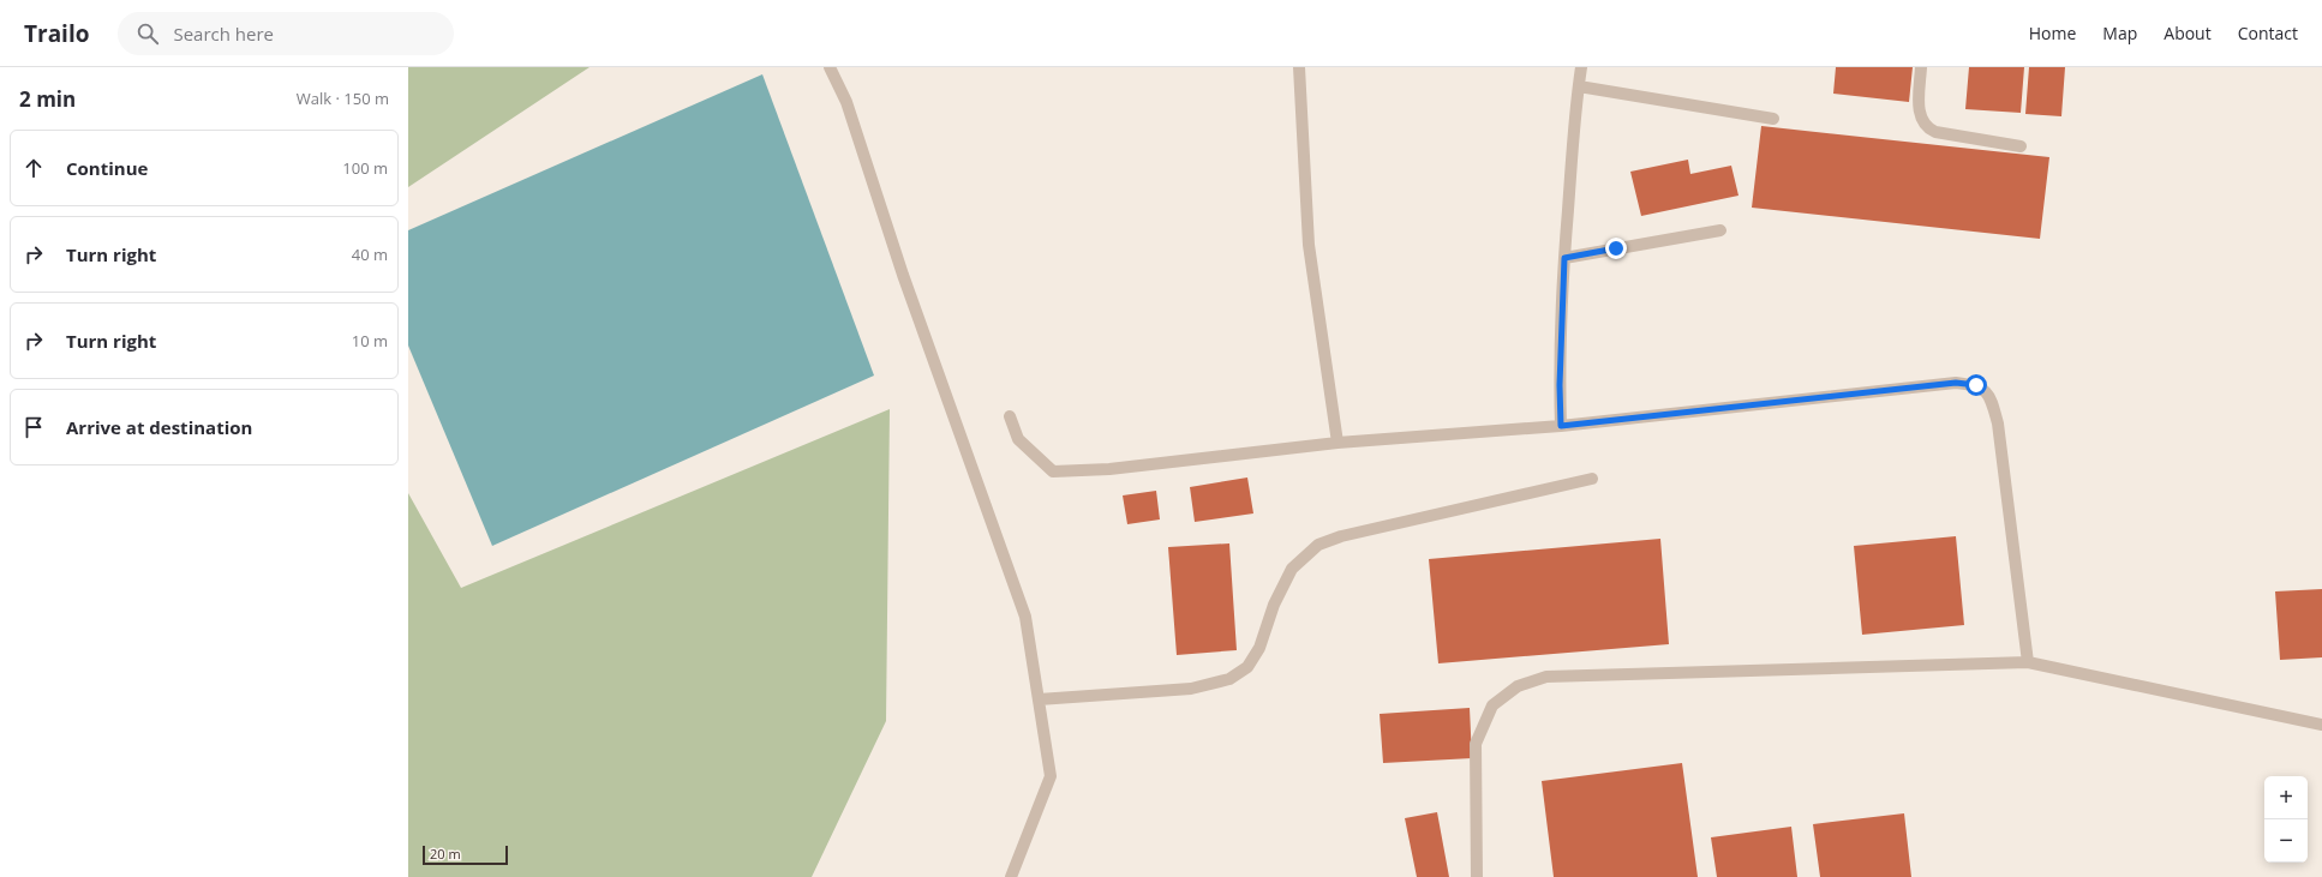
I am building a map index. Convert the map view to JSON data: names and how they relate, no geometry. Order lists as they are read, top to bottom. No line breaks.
{"scale_bar":"20 m","page":{"header":"Trailo","search":"Search here","nav":["Home","Map","About","Contact"],"heading":["2 min","Walk · 150 m"],"list":[["Continue","100 m"],["Turn right","40 m"],["Turn right","10 m"],"Arrive at destination"],"map_buttons":["+","−"],"scale":"20 m"}}
